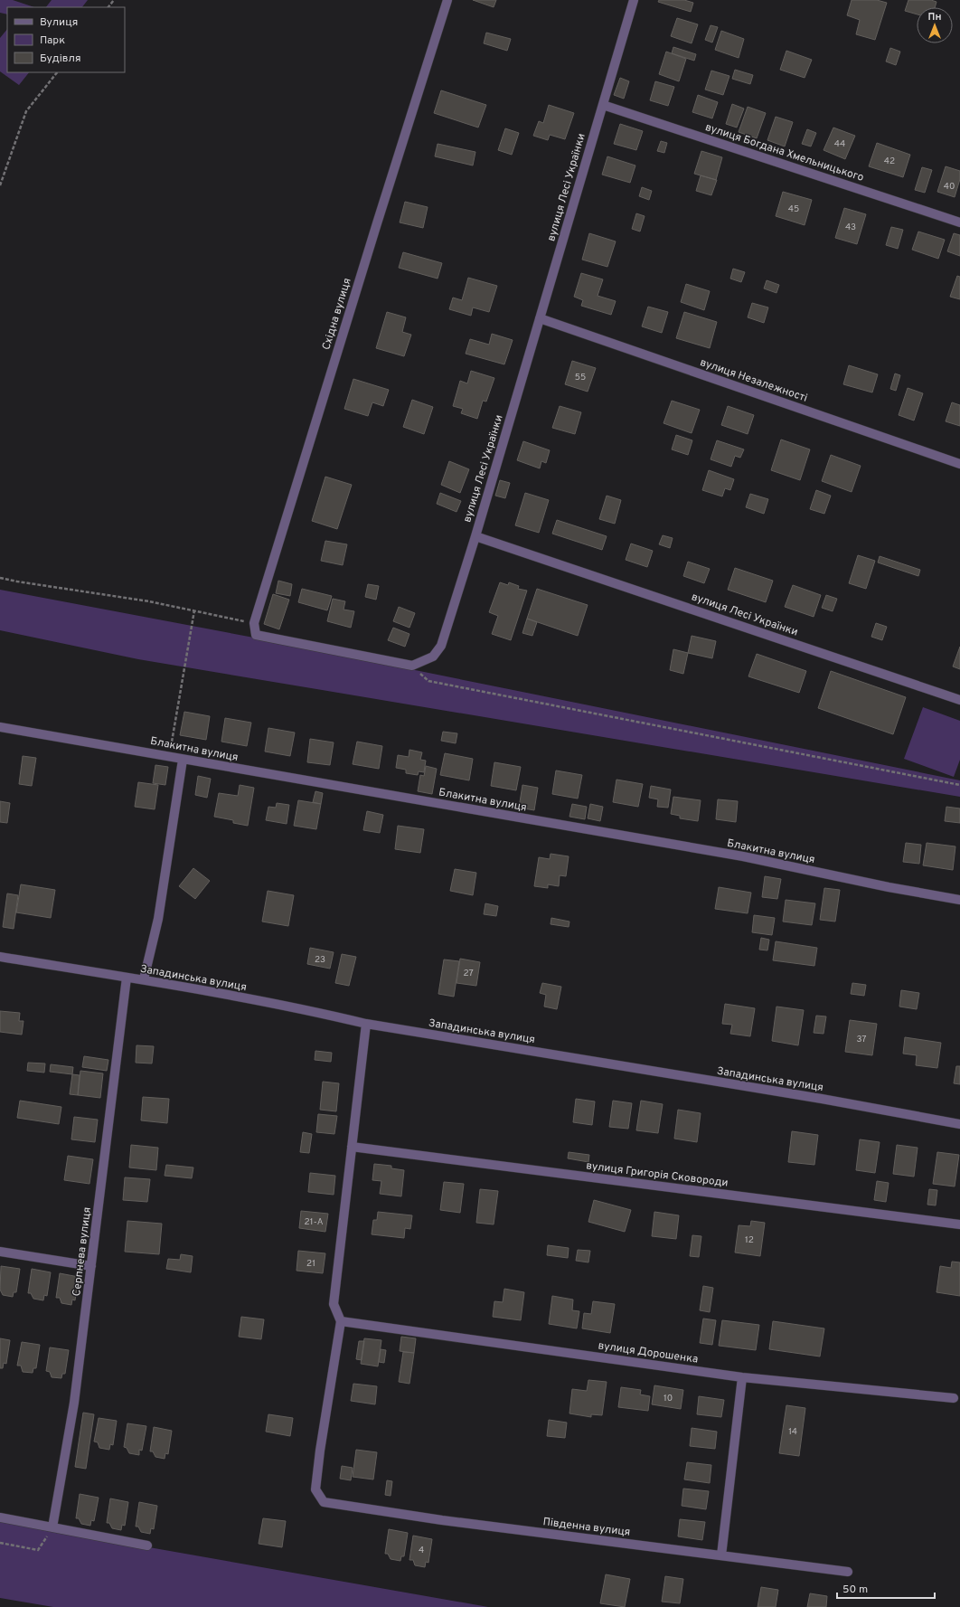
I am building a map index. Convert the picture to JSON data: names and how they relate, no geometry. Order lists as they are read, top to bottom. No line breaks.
{"streets":{"street":["вулиця Богдана Хмельницького","вулиця Лесі Українки","Східна вулиця","вулиця Незалежності","Блакитна вулиця","Западинська вулиця","вулиця Григорія Сковороди","Серпнева вулиця","вулиця Дорошенка","Південна вулиця"]},"crossings":[["вулиця Богдана Хмельницького","вулиця Лесі Українки"],["вулиця Лесі Українки","вулиця Незалежності"],["Западинська вулиця","Серпнева вулиця"],["вулиця Дорошенка","Південна вулиця"]],"house_numbers":["44","42","40","45","43","55","23","27","37","21-А","12","21","10","14","4"],"legend":["Вулиця","Парк","Будівля"],"scale_bar":"50 m","north":"top"}
